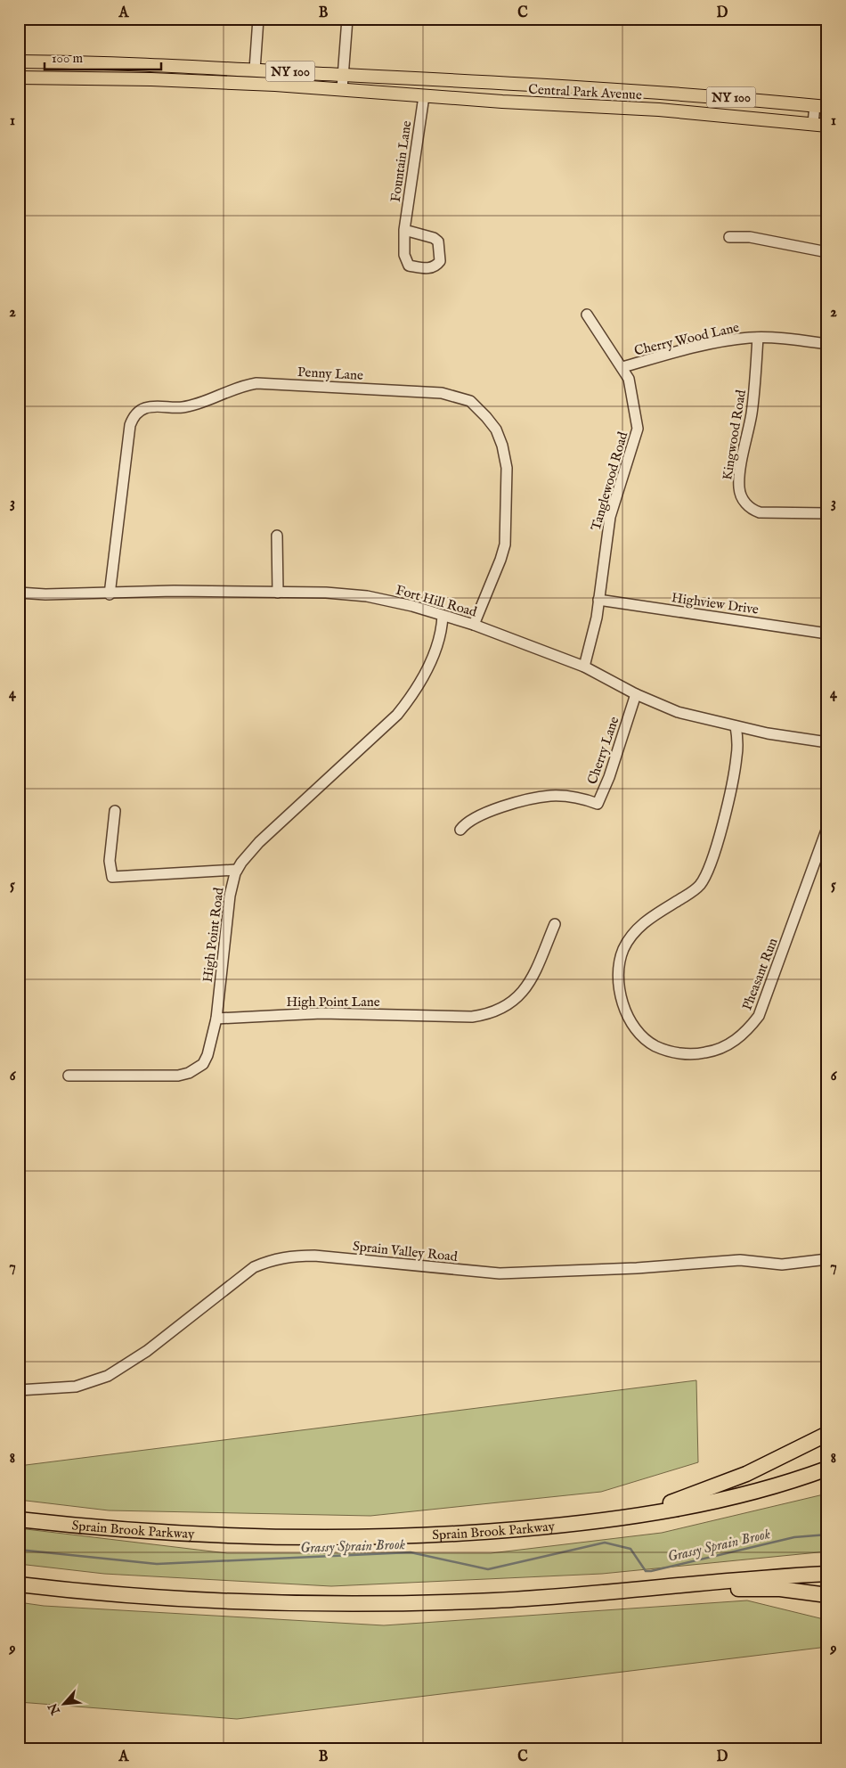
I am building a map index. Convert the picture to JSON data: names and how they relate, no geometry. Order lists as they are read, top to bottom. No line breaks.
{"streets":{"highway":["Sprain Brook Parkway"],"main road":["NY 100","Central Park Avenue"],"street":["Fountain Lane","Cherry Wood Lane","Penny Lane","Kingwood Road","Tanglewood Road","Fort Hill Road","Highview Drive","Cherry Lane","High Point Road","Pheasant Run","High Point Lane","Sprain Valley Road"]},"crossings":[["NY 100","Central Park Avenue"],["Central Park Avenue","Fountain Lane"],["Cherry Wood Lane","Kingwood Road"],["Cherry Wood Lane","Tanglewood Road"],["Penny Lane","Fort Hill Road"],["Tanglewood Road","Fort Hill Road"],["Tanglewood Road","Highview Drive"],["Fort Hill Road","Cherry Lane"],["Fort Hill Road","High Point Road"],["Fort Hill Road","Pheasant Run"],["High Point Road","High Point Lane"]],"water":["Grassy Sprain Brook"],"scale_bar":"100 m","north":"bottom left","grid":{"columns":["A","B","C","D"],"rows":["1","2","3","4","5","6","7","8","9"]}}
